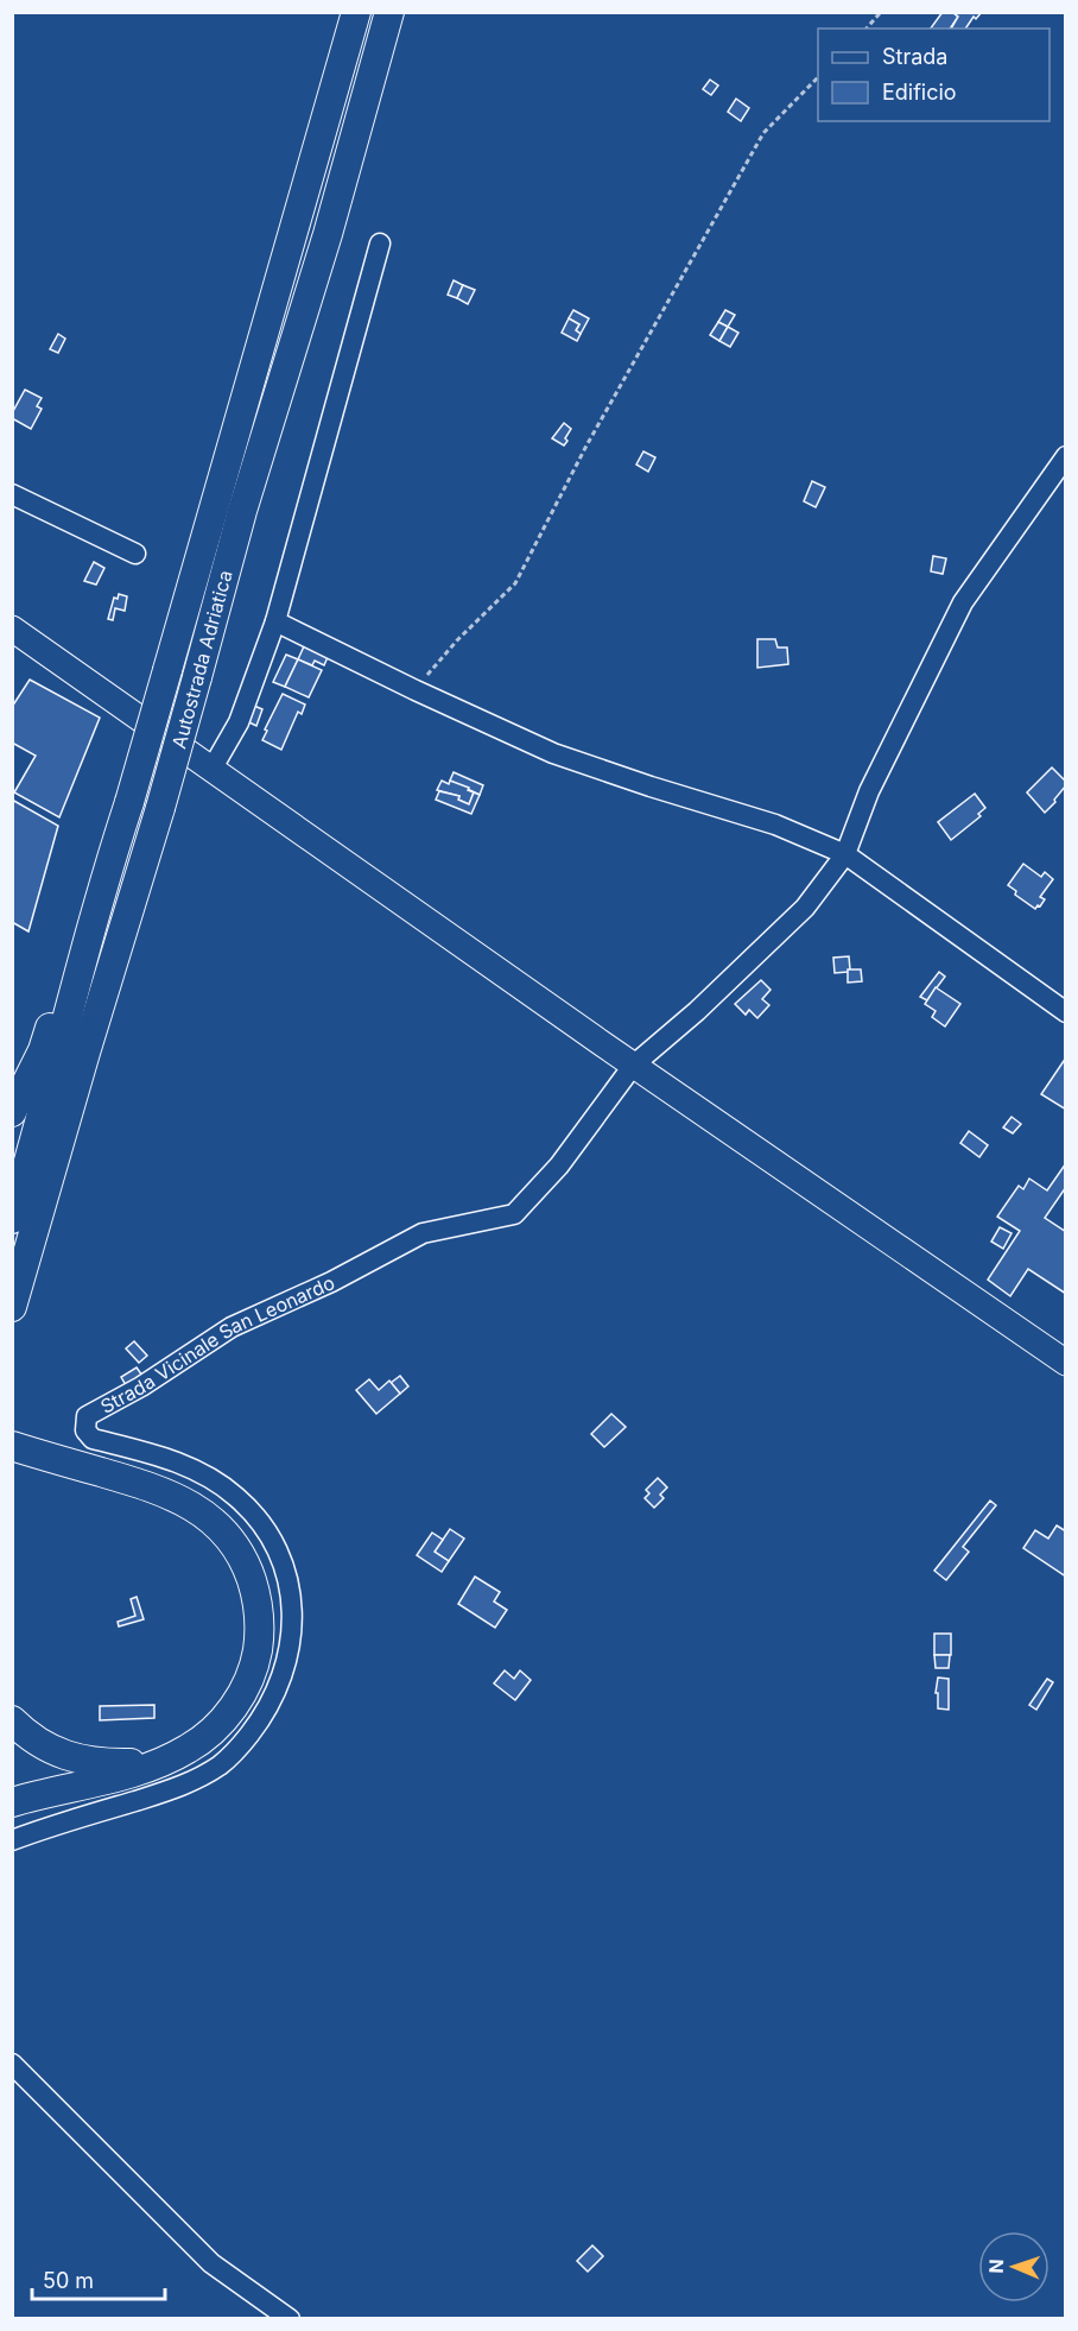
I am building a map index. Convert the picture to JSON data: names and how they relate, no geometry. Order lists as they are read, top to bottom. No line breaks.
{"streets":{"highway":["Autostrada Adriatica"],"street":["Strada Vicinale San Leonardo"]},"legend":["Strada","Edificio"],"scale_bar":"50 m","north":"left"}
